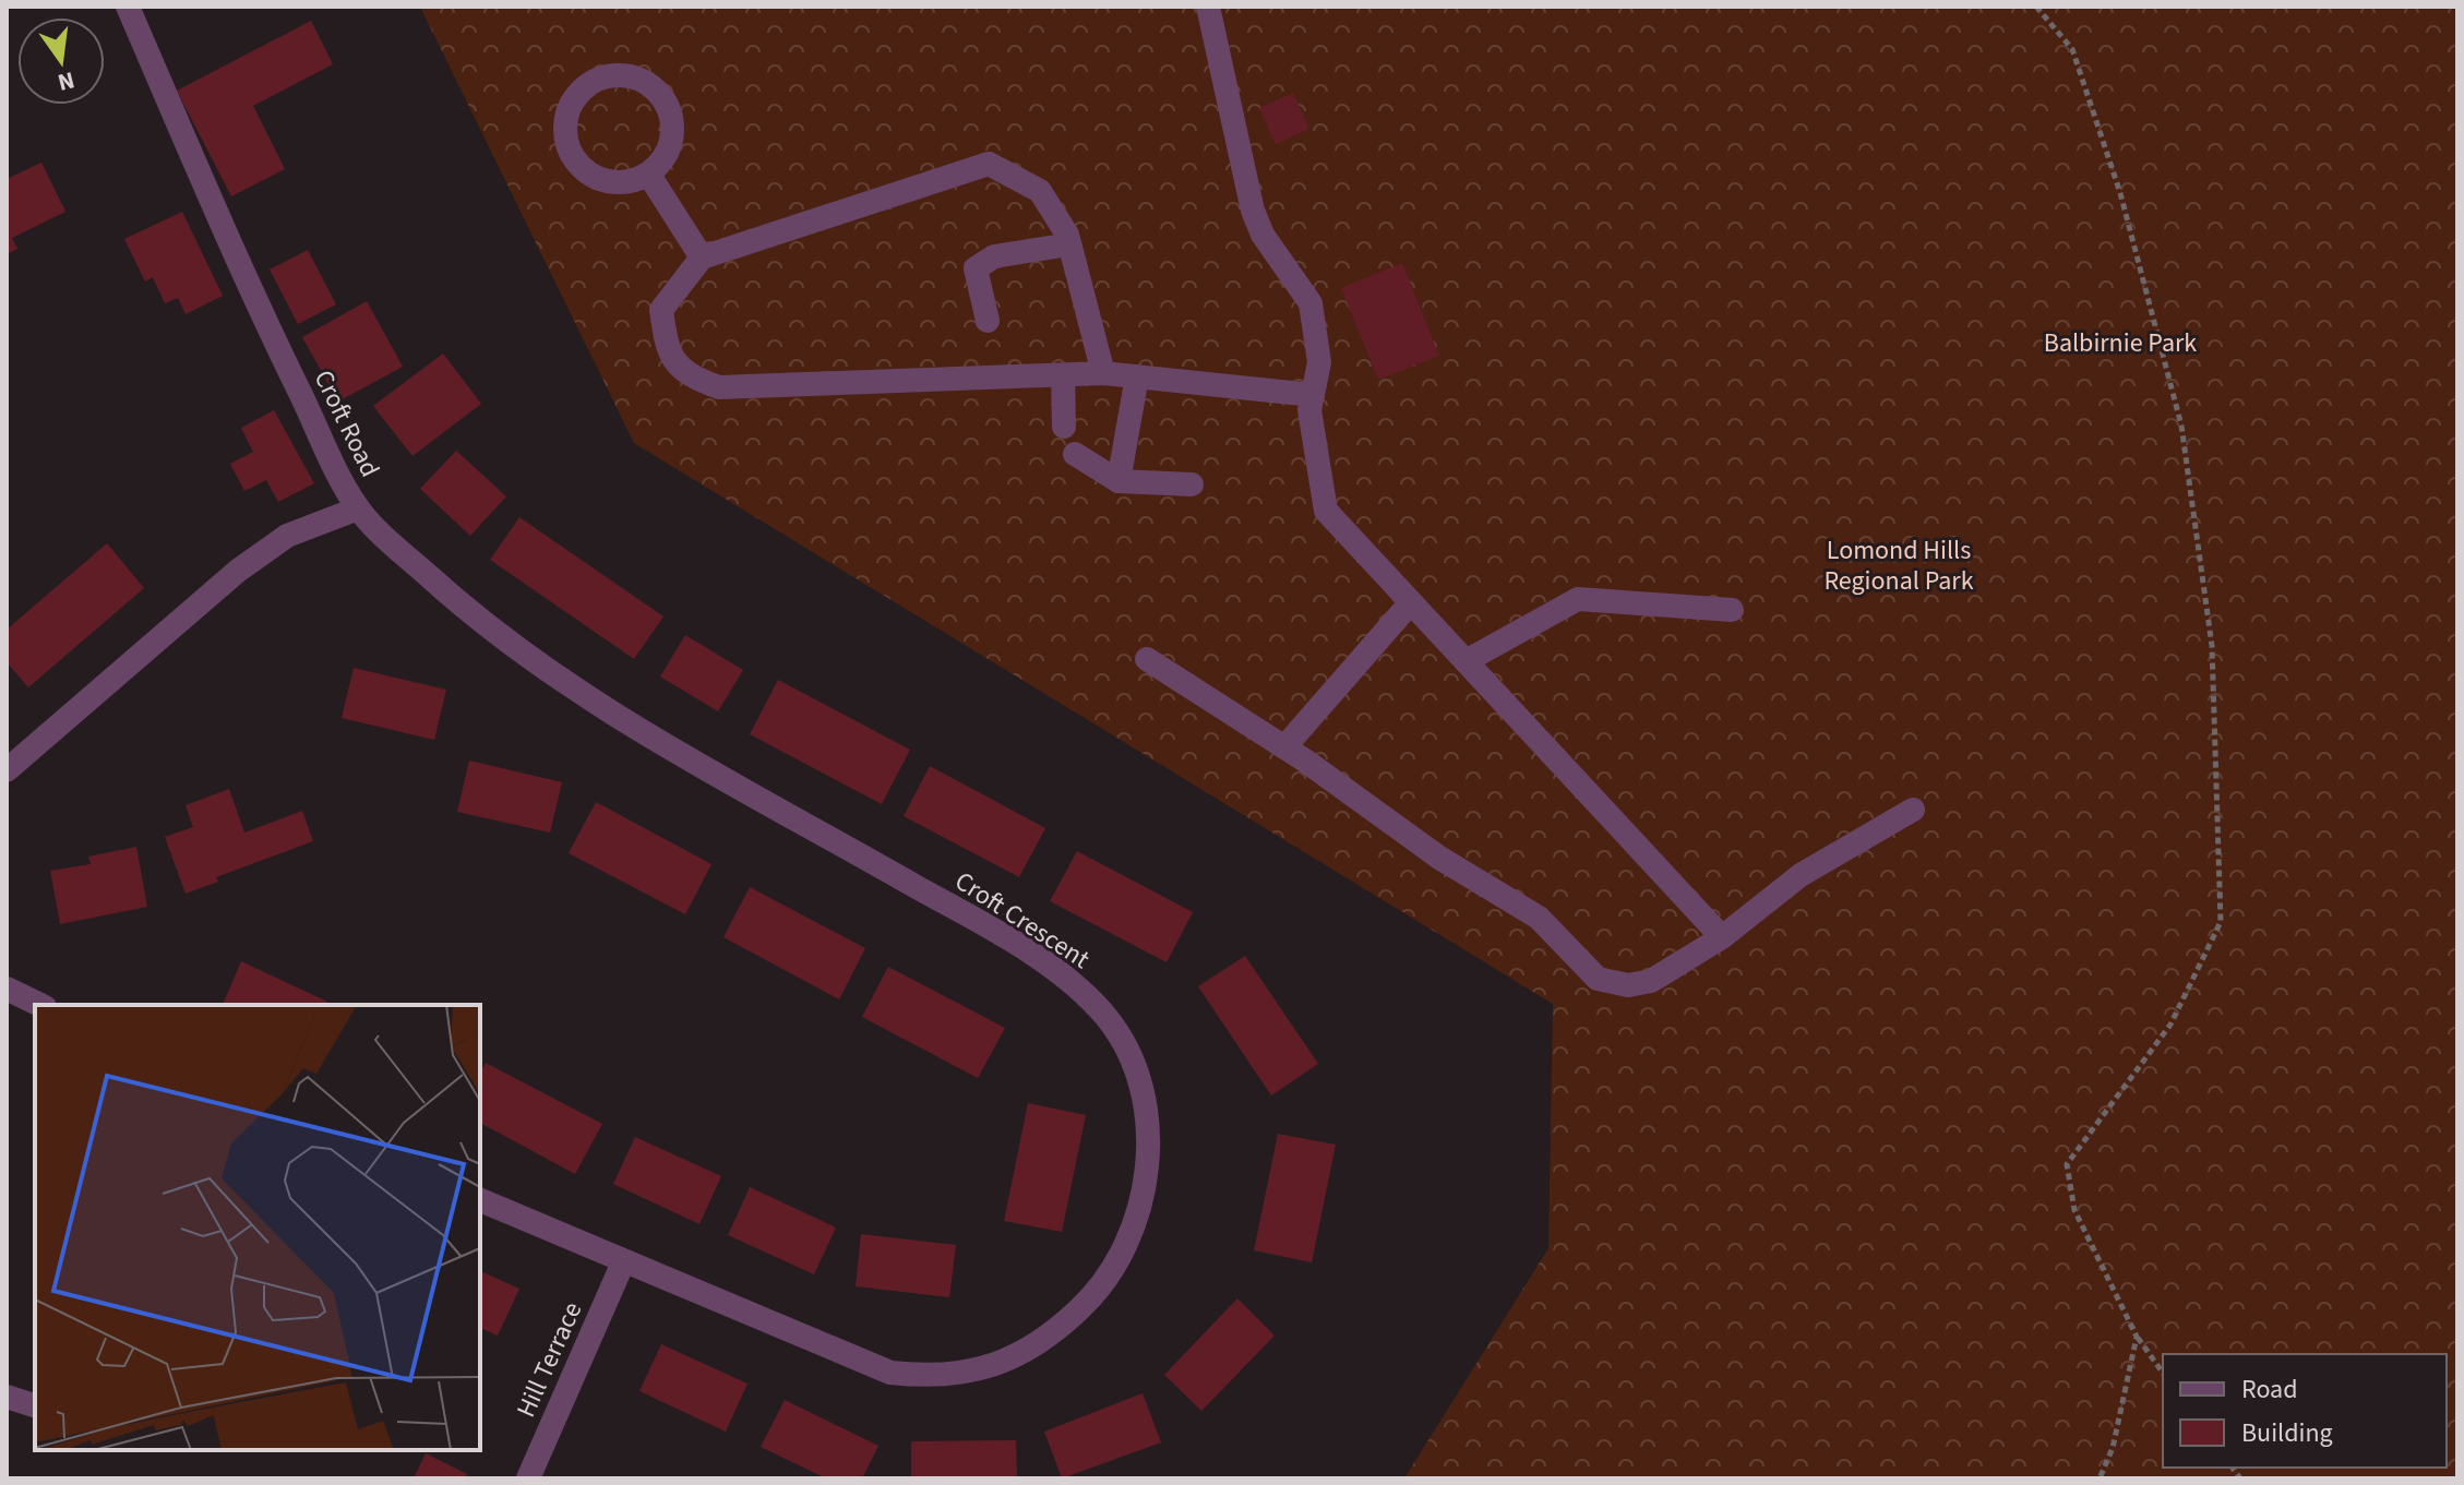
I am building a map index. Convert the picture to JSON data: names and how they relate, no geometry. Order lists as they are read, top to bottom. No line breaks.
{"streets":{"street":["Croft Road","Croft Crescent","Hill Terrace"]},"crossings":[["Croft Road","Croft Crescent"],["Croft Crescent","Hill Terrace"]],"parks":["Balbirnie Park","Lomond Hills Regional Park"],"legend":["Road","Building"],"north":"bottom"}
